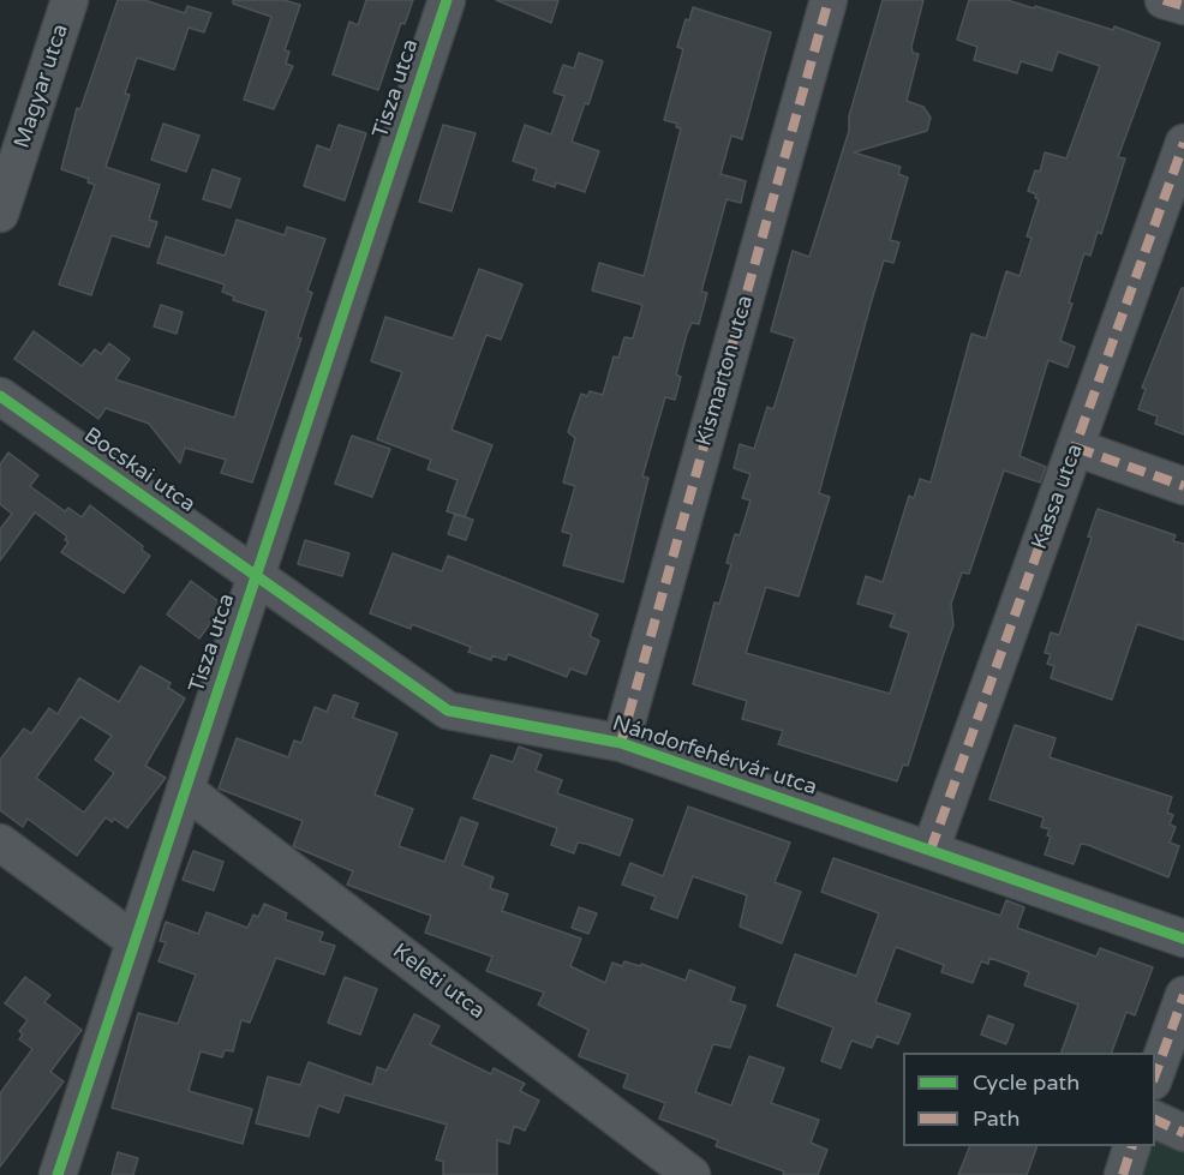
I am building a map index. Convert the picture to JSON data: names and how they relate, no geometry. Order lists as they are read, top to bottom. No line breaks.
{"streets":{"street":["Magyar utca","Tisza utca","Kismarton utca","Bocskai utca","Kassa utca","Nándorfehérvár utca","Keleti utca"]},"crossings":[["Tisza utca","Bocskai utca"],["Tisza utca","Nándorfehérvár utca"],["Tisza utca","Keleti utca"],["Kismarton utca","Nándorfehérvár utca"],["Bocskai utca","Nándorfehérvár utca"],["Kassa utca","Nándorfehérvár utca"]],"legend":["Cycle path","Path"]}
